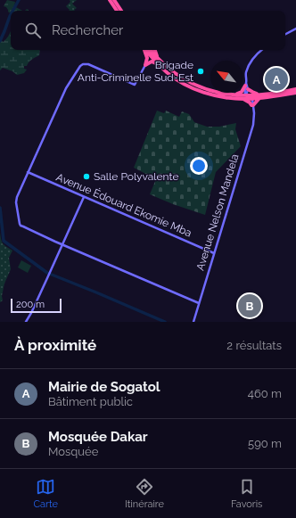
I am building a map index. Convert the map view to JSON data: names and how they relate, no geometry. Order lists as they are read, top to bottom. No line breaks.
{"streets":{"street":["Avenue Édouard Ekomie Mba","Avenue Nelson Mandela"]},"crossings":[["Avenue Édouard Ekomie Mba","Avenue Nelson Mandela"]],"places":["Brigade Anti-Criminelle Sud-Est","Salle Polyvalente"],"scale_bar":"200 m","north":"top left","page":{"search":"Rechercher","pins":["A","B"],"scale":"200 m","heading":["À proximité","2 résultats"],"list":[{"mark":"A","name":"Mairie de Sogatol","note":"Bâtiment public","value":"460 m"},{"mark":"B","name":"Mosquée Dakar","note":"Mosquée","value":"590 m"}],"nav":["Carte","Itinéraire","Favoris"]}}
